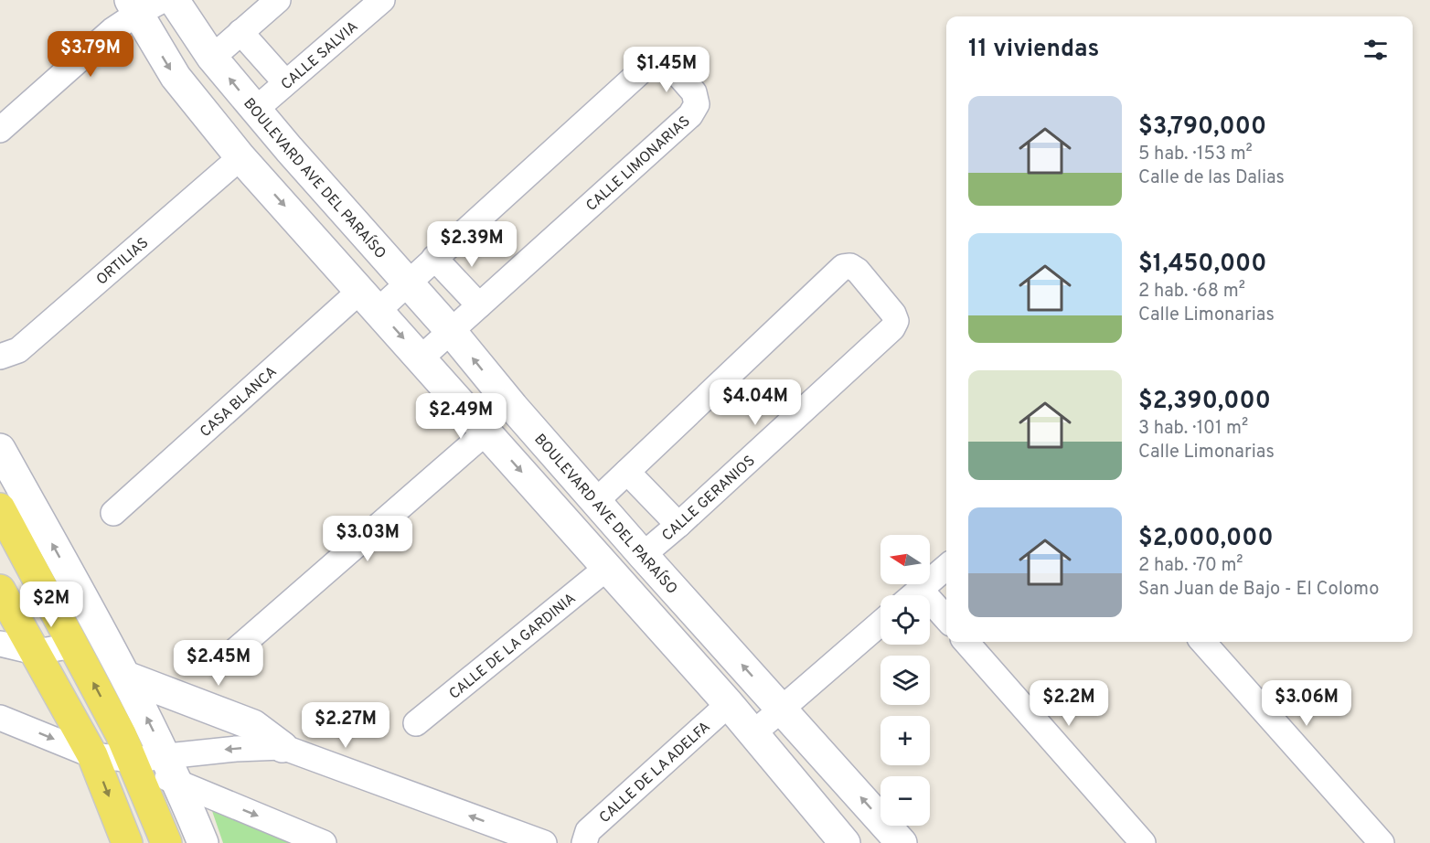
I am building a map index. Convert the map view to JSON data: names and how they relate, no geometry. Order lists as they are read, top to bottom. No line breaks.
{"streets":{"street":["CALLE SALVIA","CALLE LIMONARIAS","BOULEVARD AVE DEL PARAÍSO","ORTILIAS","CASA BLANCA","CALLE GERANIOS","CALLE DE LA GARDINIA","CALLE DE LA ADELFA"]},"crossings":[["CALLE SALVIA","BOULEVARD AVE DEL PARAÍSO"],["CALLE LIMONARIAS","BOULEVARD AVE DEL PARAÍSO"],["CALLE LIMONARIAS","CASA BLANCA"],["BOULEVARD AVE DEL PARAÍSO","CALLE GERANIOS"]],"north":"left","page":{"heading":"11 viviendas","price":["$3.79M","$1.45M","$2.39M","$4.04M","$2.49M","$3.03M","$2M","$2.45M","$2.2M","$3.06M","$2.27M"],"list":[{"name":"$3,790,000","note":"5 hab. · 153 m² · Calle de las Dalias"},{"name":"$1,450,000","note":"2 hab. · 68 m² · Calle Limonarias"},{"name":"$2,390,000","note":"3 hab. · 101 m² · Calle Limonarias"},{"name":"$2,000,000","note":"2 hab. · 70 m² · San Juan de Bajo - El Colomo"}],"map_buttons":["+","−"]}}
